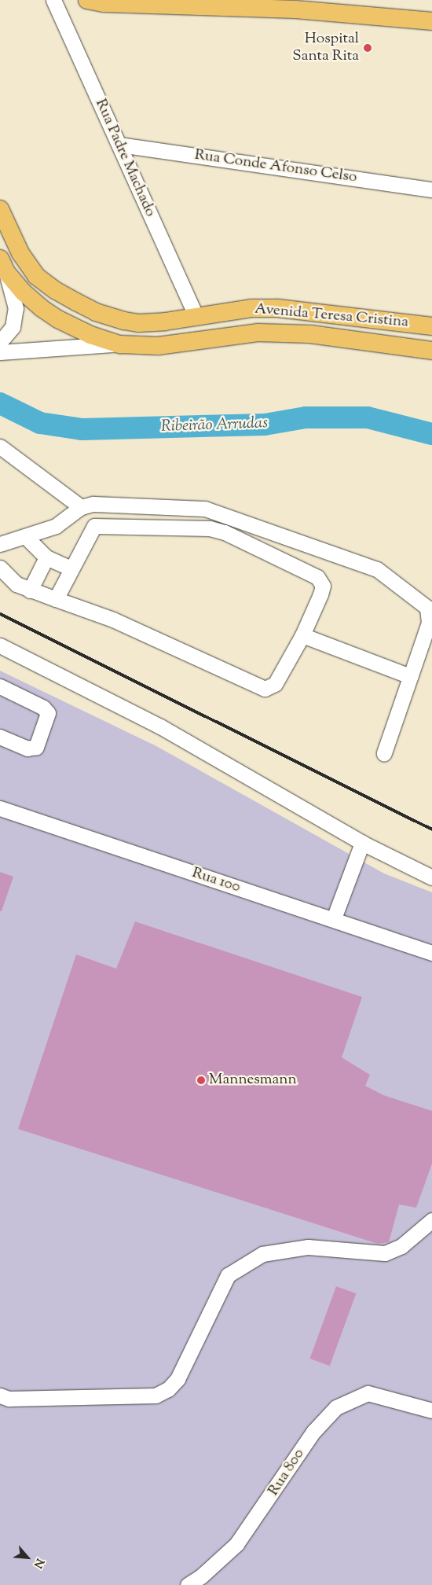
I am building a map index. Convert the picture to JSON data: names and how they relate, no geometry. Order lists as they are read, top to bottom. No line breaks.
{"streets":{"main road":["Avenida Teresa Cristina"],"street":["Rua Padre Machado","Rua Conde Afonso Celso","Rua 100","Rua 800"]},"crossings":[["Rua Padre Machado","Rua Conde Afonso Celso"],["Rua Padre Machado","Avenida Teresa Cristina"]],"water":["Ribeirão Arrudas"],"places":["Hospital Santa Rita","Mannesmann"],"north":"bottom right"}
